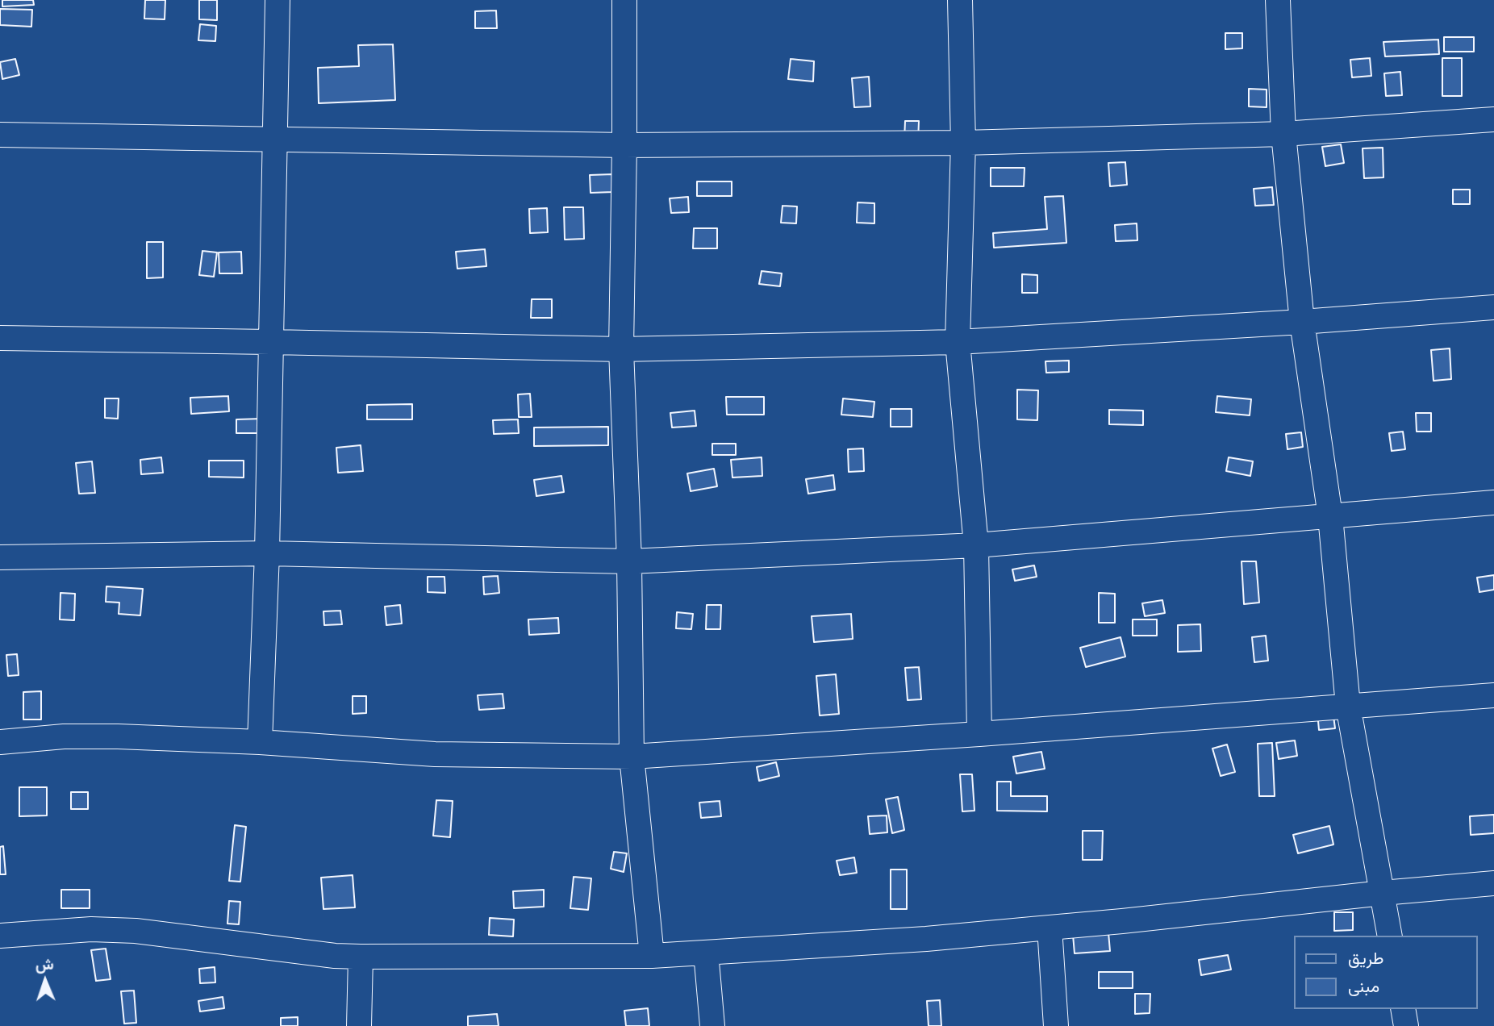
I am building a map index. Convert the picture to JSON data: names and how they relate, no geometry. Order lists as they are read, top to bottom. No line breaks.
{"legend":["طريق","مبنى"],"north":"top"}
